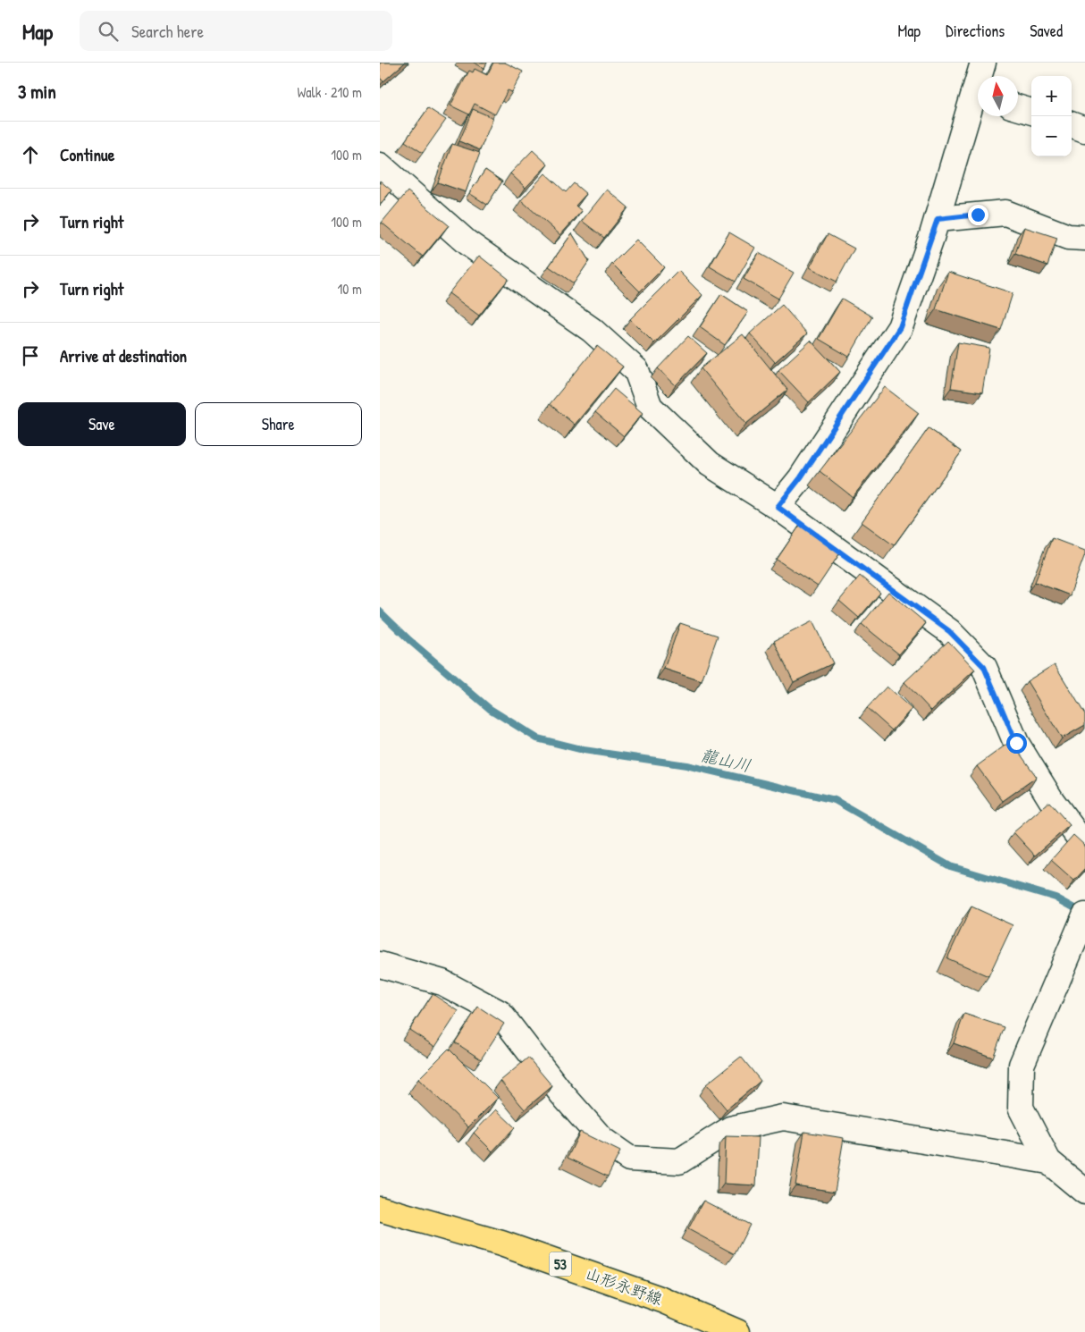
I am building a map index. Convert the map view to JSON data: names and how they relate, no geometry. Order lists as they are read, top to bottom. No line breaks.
{"streets":{"main road":["53","山形永野線"]},"water":["龍山川"],"north":"top","page":{"header":"Map","search":"Search here","nav":["Map","Directions","Saved"],"heading":["3 min","Walk · 210 m"],"map_buttons":["+","−"],"list":[["Continue","100 m"],["Turn right","100 m"],["Turn right","10 m"],"Arrive at destination"],"buttons":["Save","Share"]}}
